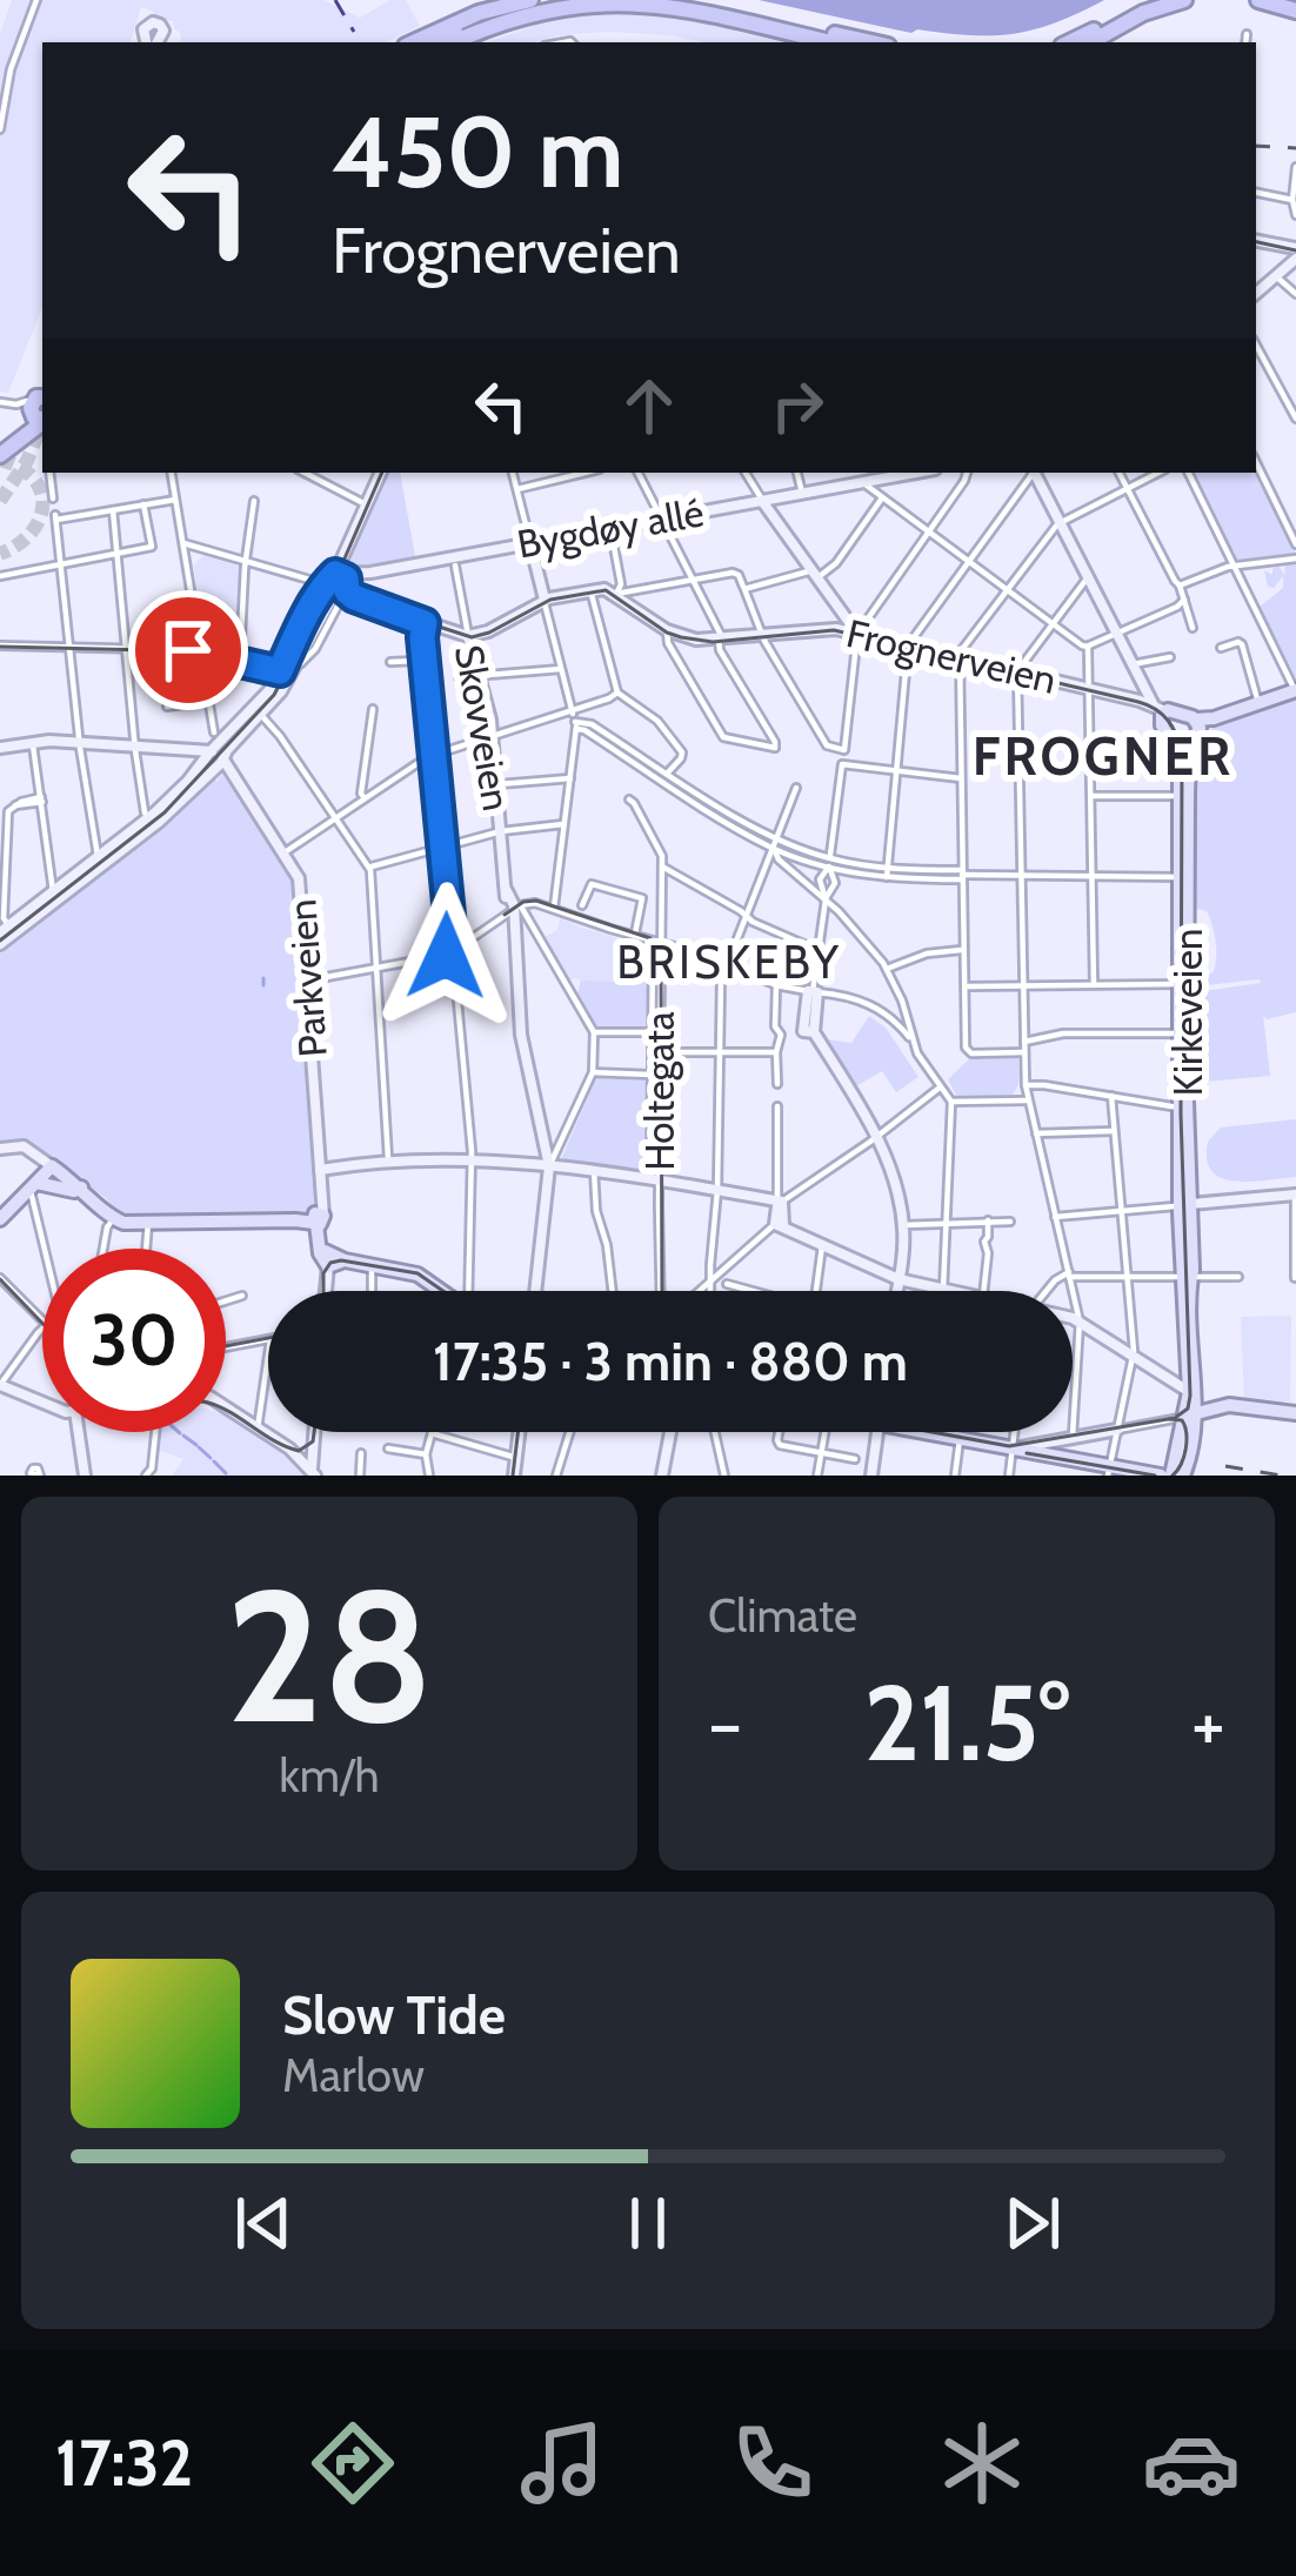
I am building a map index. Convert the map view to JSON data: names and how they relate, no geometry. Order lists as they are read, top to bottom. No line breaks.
{"streets":{"main road":["Parkveien","Kirkeveien"],"street":["Bygdøy allé","Frognerveien","Skovveien","Holtegata"]},"crossings":[["Frognerveien","Skovveien"],["Skovveien","Holtegata"]],"districts":["FROGNER","BRISKEBY"],"page":{"turn":["450 m","Frognerveien"],"limit":"30","trip":"17:35 · 3 min · 880 m","tile":[["28","km/h"],"Climate"],"heat":["−","21.5°","+"],"song":["Slow Tide","Marlow"],"tabs":"17:32"}}
